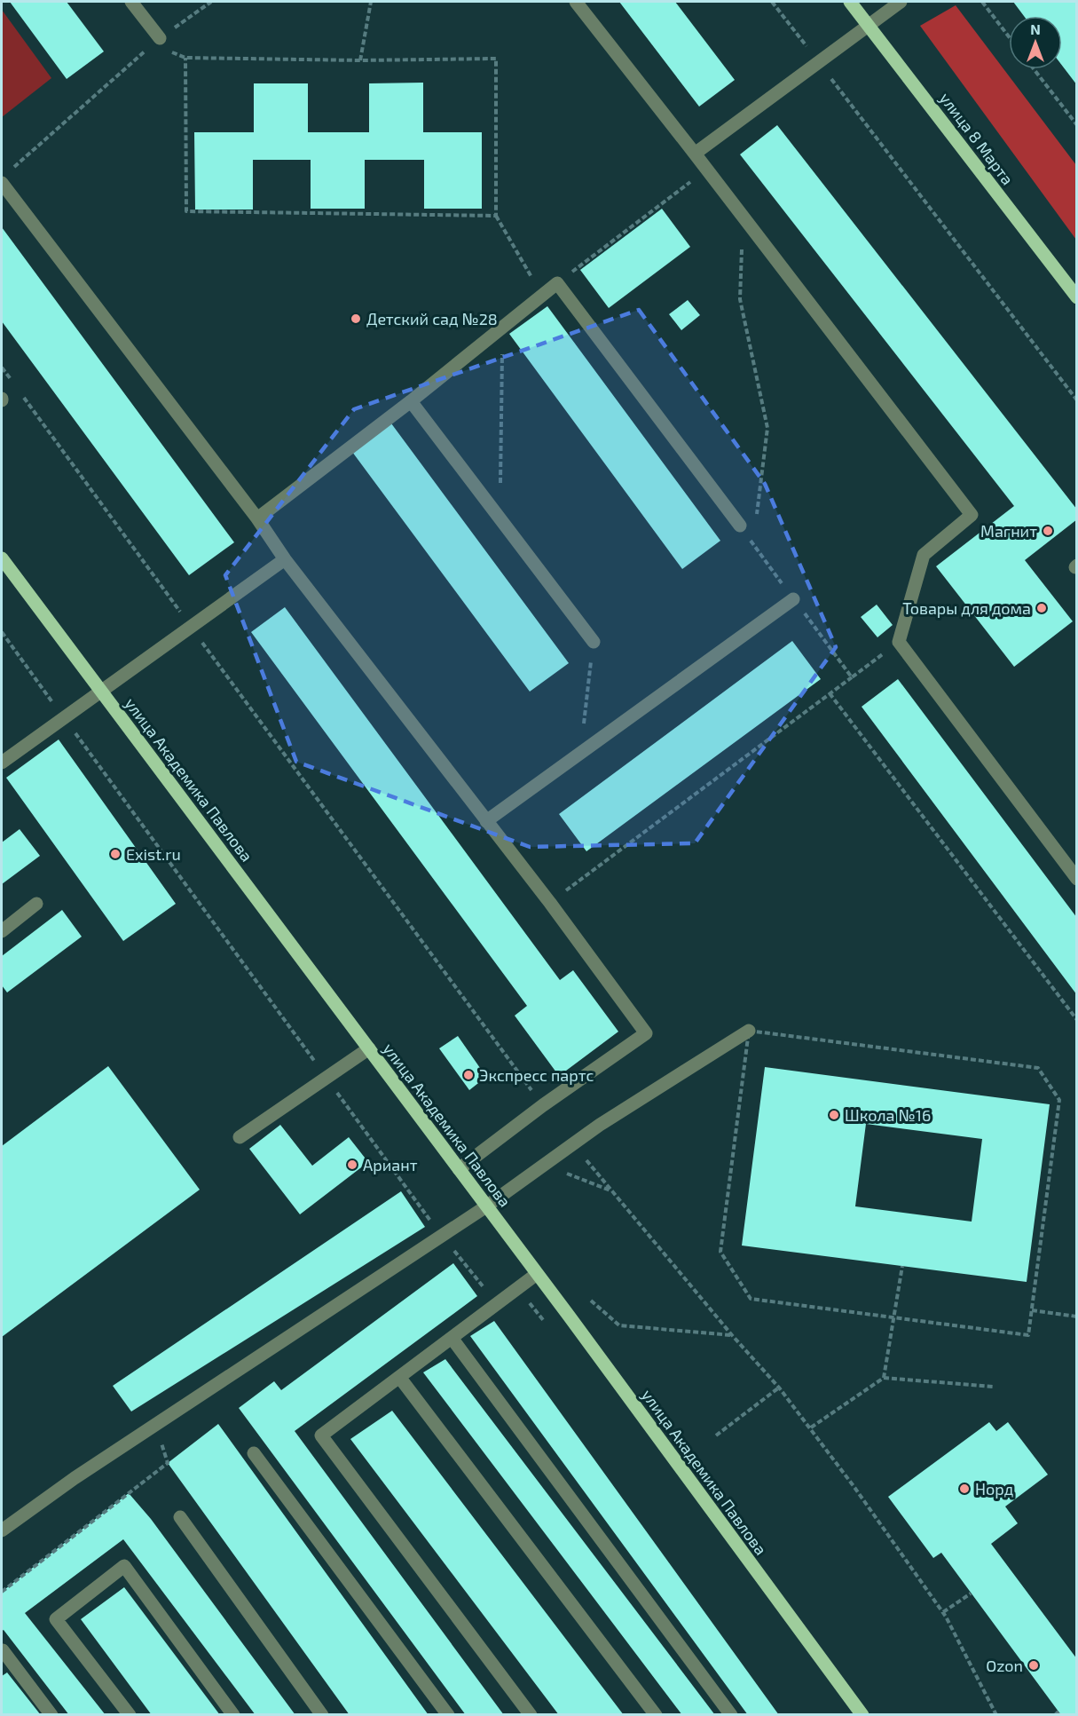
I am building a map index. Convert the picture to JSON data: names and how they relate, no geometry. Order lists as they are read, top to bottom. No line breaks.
{"streets":{"main road":["улица 8 Марта","улица Академика Павлова"]},"places":["Детский сад №28","Магнит","Товары для дома","Exist.ru","Экспресс партс","Школа №16","Ариант","Норд","Ozon"],"north":"top"}
